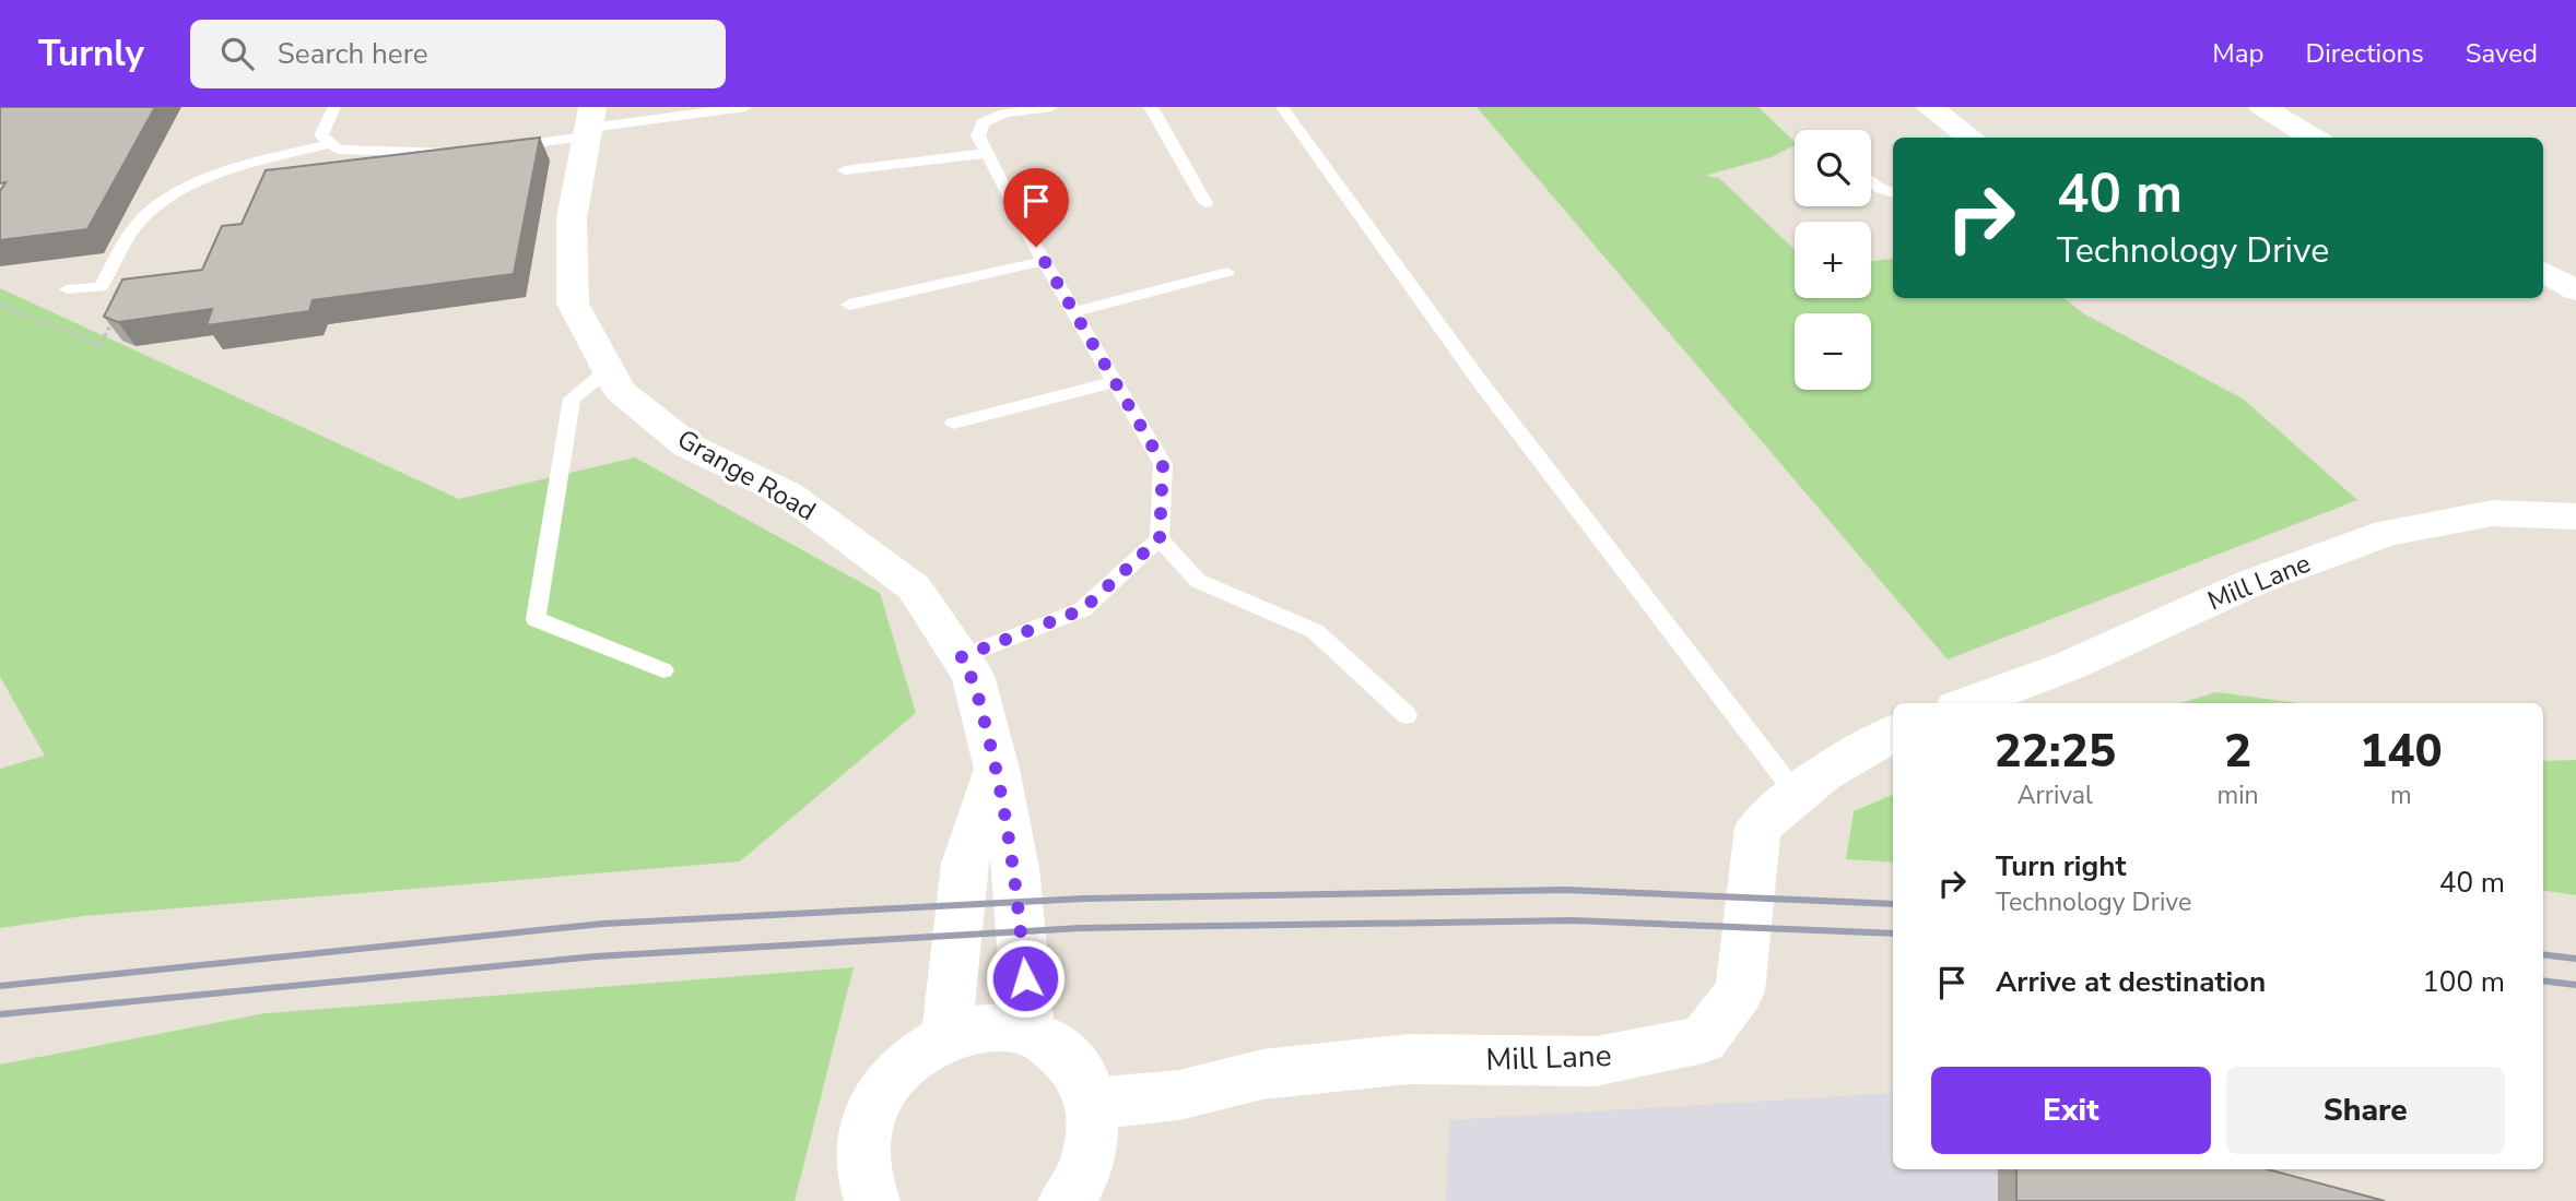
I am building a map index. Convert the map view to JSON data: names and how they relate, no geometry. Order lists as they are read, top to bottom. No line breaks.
{"streets":{"main road":["Grange Road","Mill Lane"]},"page":{"header":"Turnly","search":"Search here","nav":["Map","Directions","Saved"],"map_buttons":["+","−"],"turn":["40 m","Technology Drive"],"eta":["22:25","Arrival","2","min","140","m"],"list":[{"name":"Turn right","note":"Technology Drive","value":"40 m"},{"name":"Arrive at destination","value":"100 m"}],"buttons":["Exit","Share"]}}
